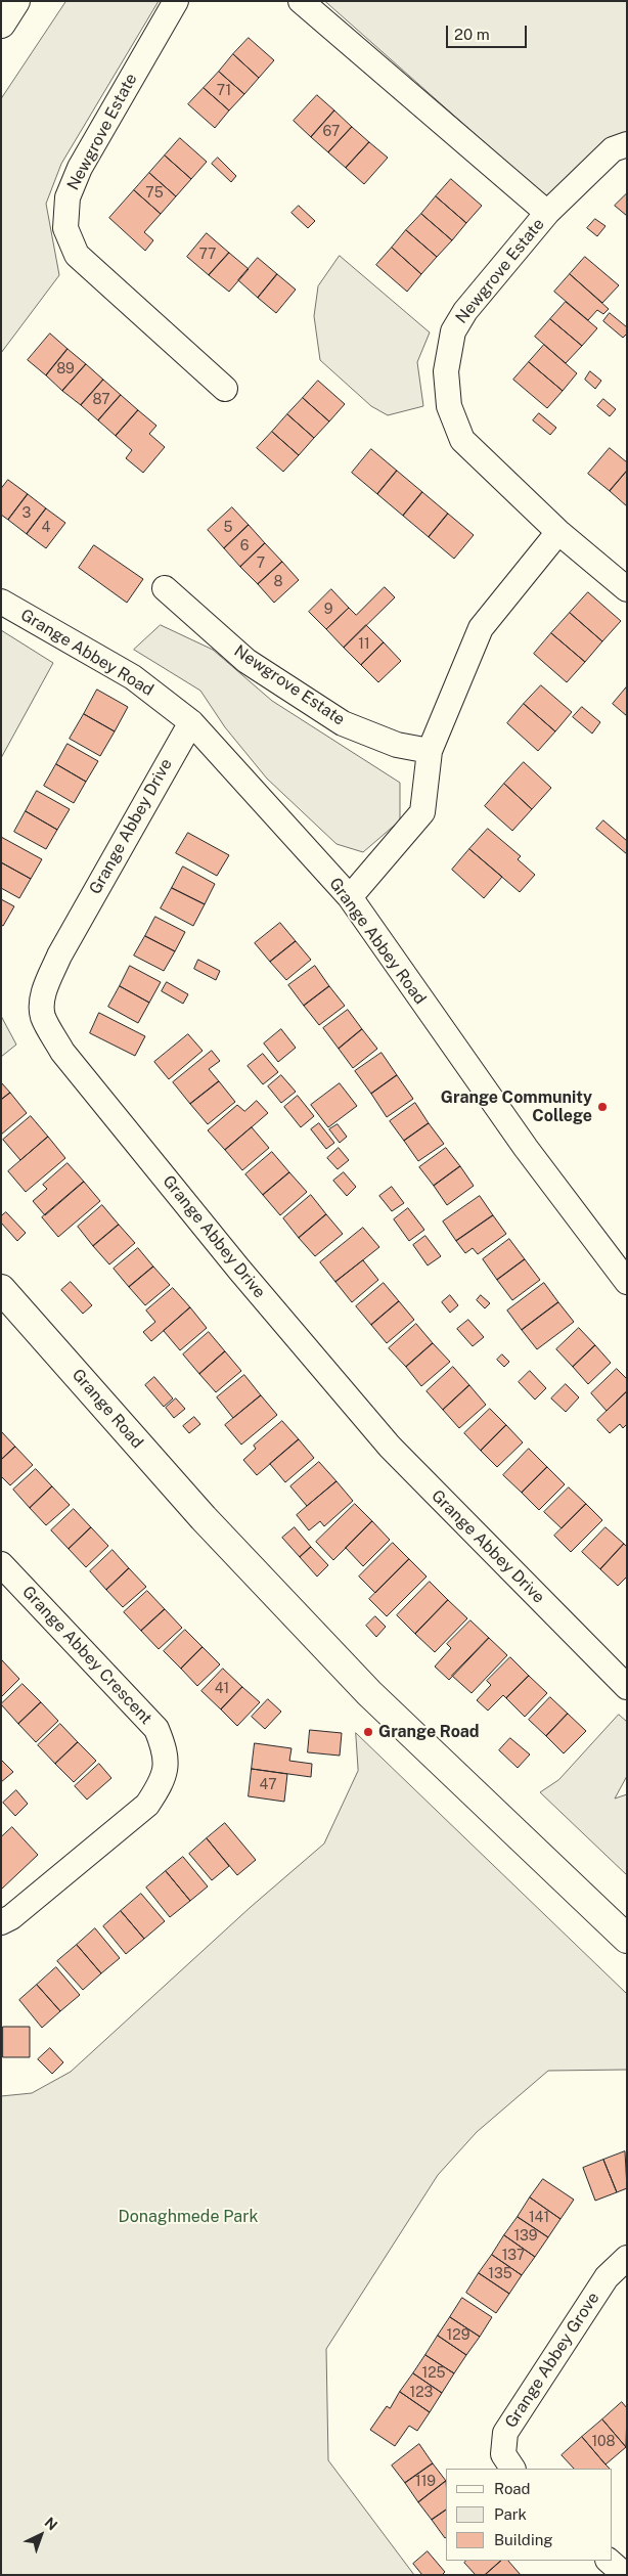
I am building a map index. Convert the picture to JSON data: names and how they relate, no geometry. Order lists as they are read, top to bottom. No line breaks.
{"streets":{"main road":["Grange Road"],"street":["Newgrove Estate","Grange Abbey Road","Grange Abbey Drive","Grange Abbey Crescent","Grange Abbey Grove"]},"crossings":[["Grange Abbey Road","Grange Abbey Drive"]],"parks":["Donaghmede Park"],"places":["Grange Community College","Grange Road"],"house_numbers":["71","67","75","77","89","87","3","4","5","6","7","8","9","11","41","47","141","139","137","135","129","125","123","108","119"],"legend":["Road","Park","Building"],"scale_bar":"20 m","north":"top right"}
